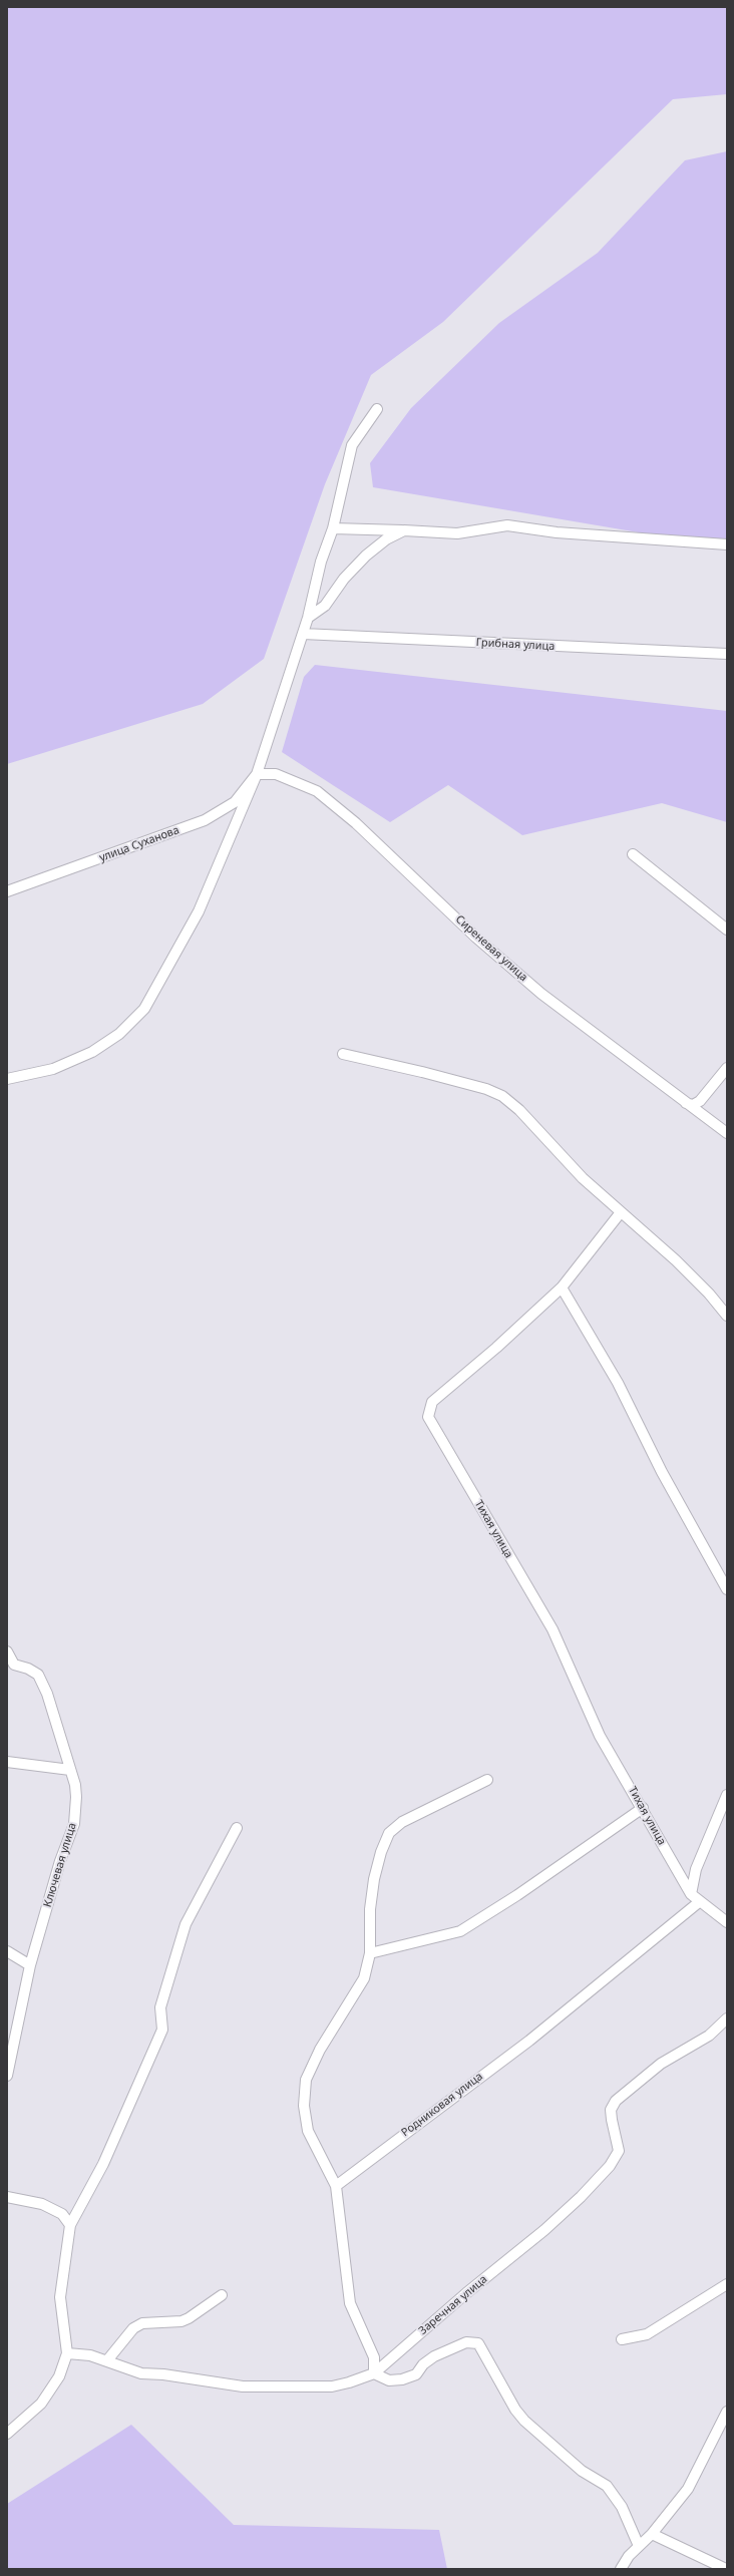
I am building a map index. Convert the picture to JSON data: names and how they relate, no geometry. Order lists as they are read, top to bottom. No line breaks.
{"streets":{"street":["Грибная улица","улица Суханова","Сиреневая улица","Тихая улица","Ключевая улица","Родниковая улица","Заречная улица"]},"crossings":[["улица Суханова","Сиреневая улица"],["Тихая улица","Родниковая улица"]]}
